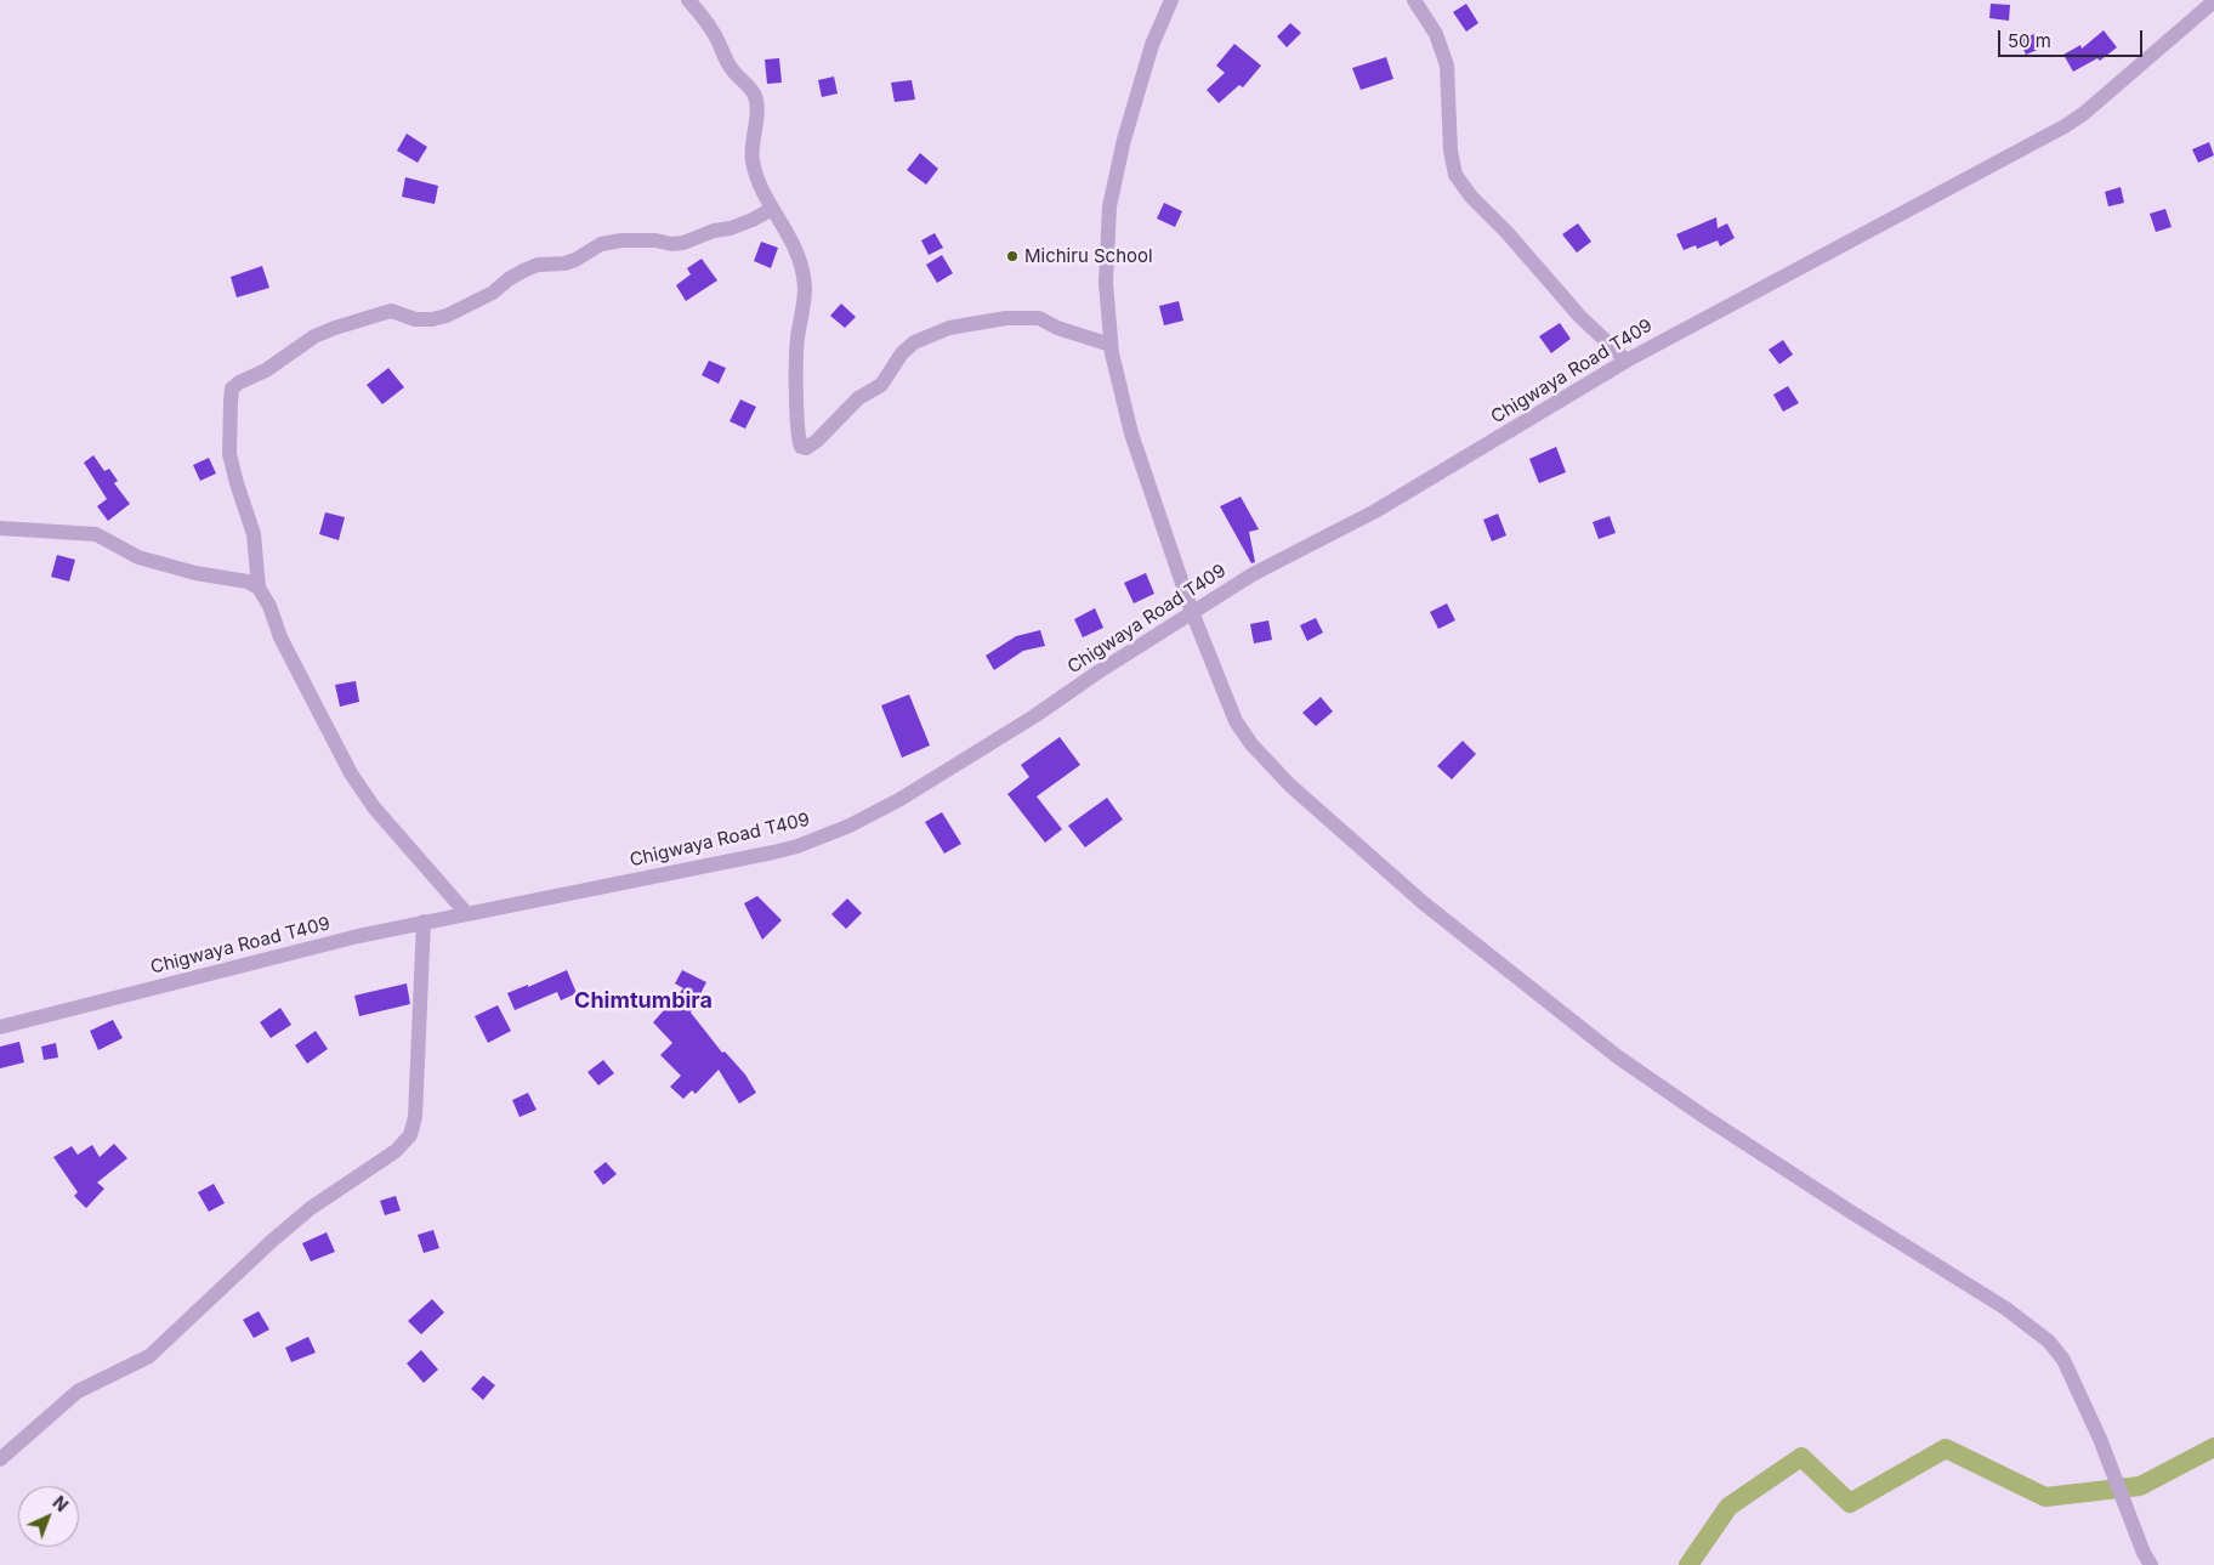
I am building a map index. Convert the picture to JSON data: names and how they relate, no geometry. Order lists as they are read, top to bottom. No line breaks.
{"streets":{"street":["Chigwaya Road T409"]},"districts":["Chimtumbira"],"places":["Michiru School"],"scale_bar":"50 m","north":"top right"}
